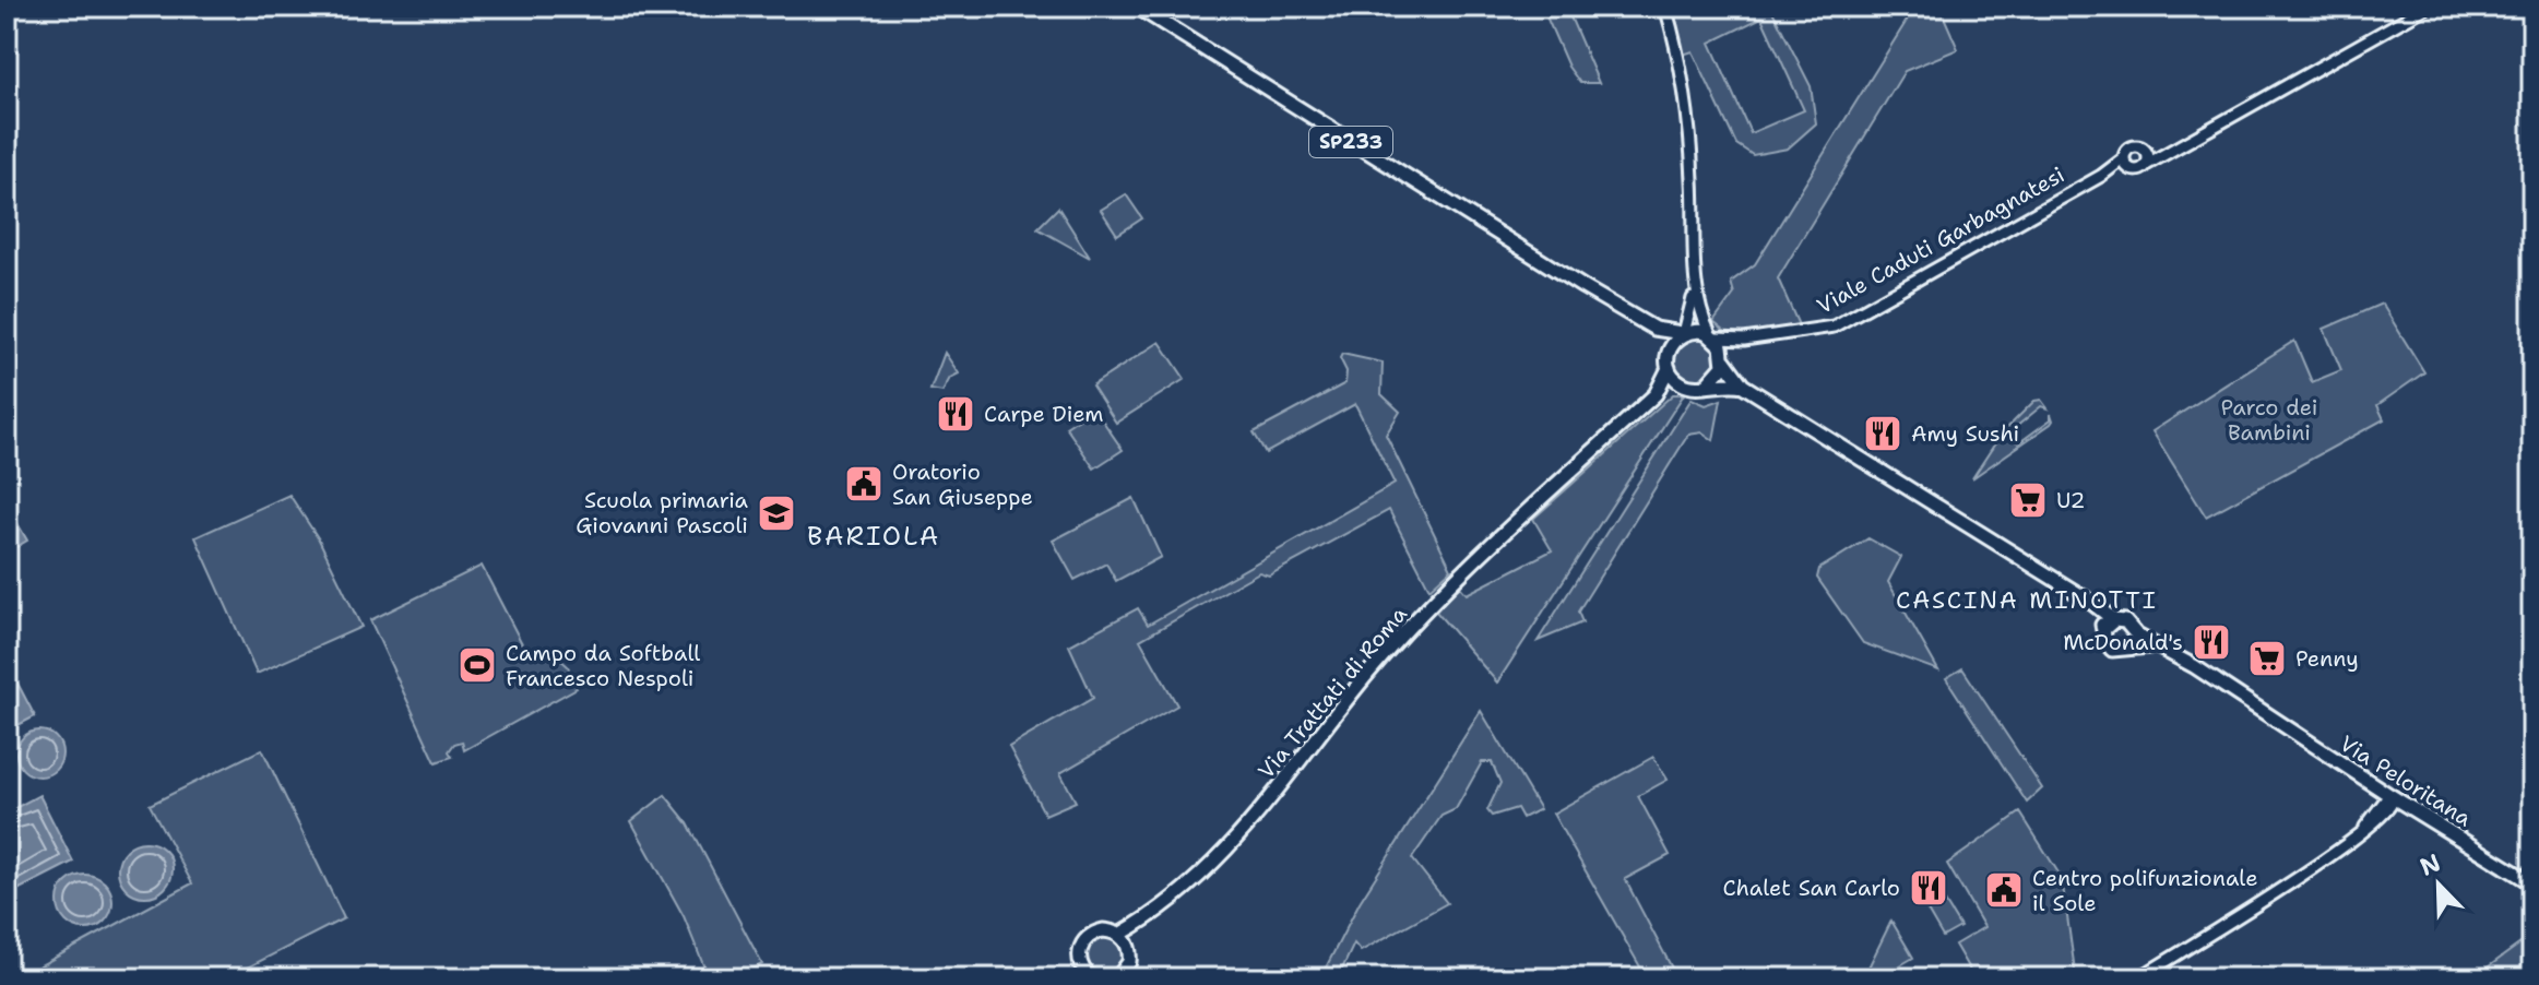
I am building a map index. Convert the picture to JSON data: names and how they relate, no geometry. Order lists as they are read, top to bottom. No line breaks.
{"streets":{"main road":["SP233","Via Trattati di Roma","Via Peloritana"],"street":["Viale Caduti Garbagnatesi"]},"crossings":[["Viale Caduti Garbagnatesi","Via Trattati di Roma"]],"districts":["BARIOLA","CASCINA MINOTTI"],"parks":["Parco dei Bambini"],"places":{"restaurant":["Carpe Diem","Amy Sushi","McDonald's","Chalet San Carlo"],"public building":["Oratorio San Giuseppe","Centro polifunzionale il Sole"],"supermarket":["U2","Penny"],"school or university":["Scuola primaria Giovanni Pascoli"],"sports":["Campo da Softball Francesco Nespoli"]},"north":"top left"}
